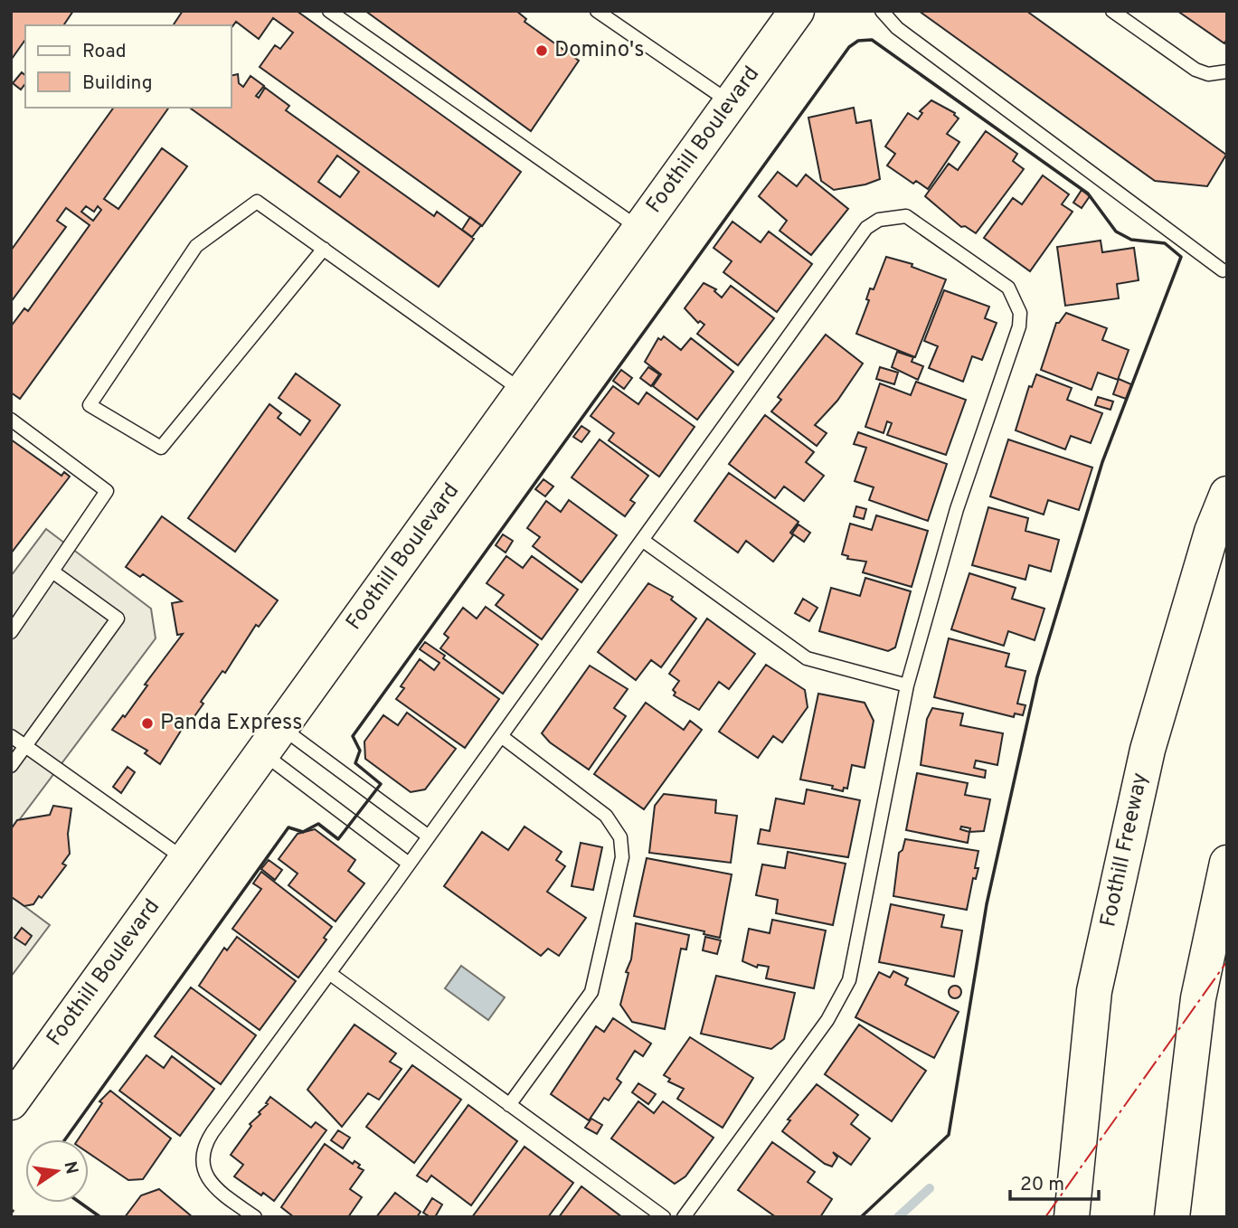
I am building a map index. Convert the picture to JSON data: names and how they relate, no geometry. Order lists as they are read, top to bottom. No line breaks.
{"streets":{"main road":["Foothill Boulevard","Foothill Freeway"]},"places":["Domino's","Panda Express"],"legend":["Road","Building"],"scale_bar":"20 m","north":"right"}
